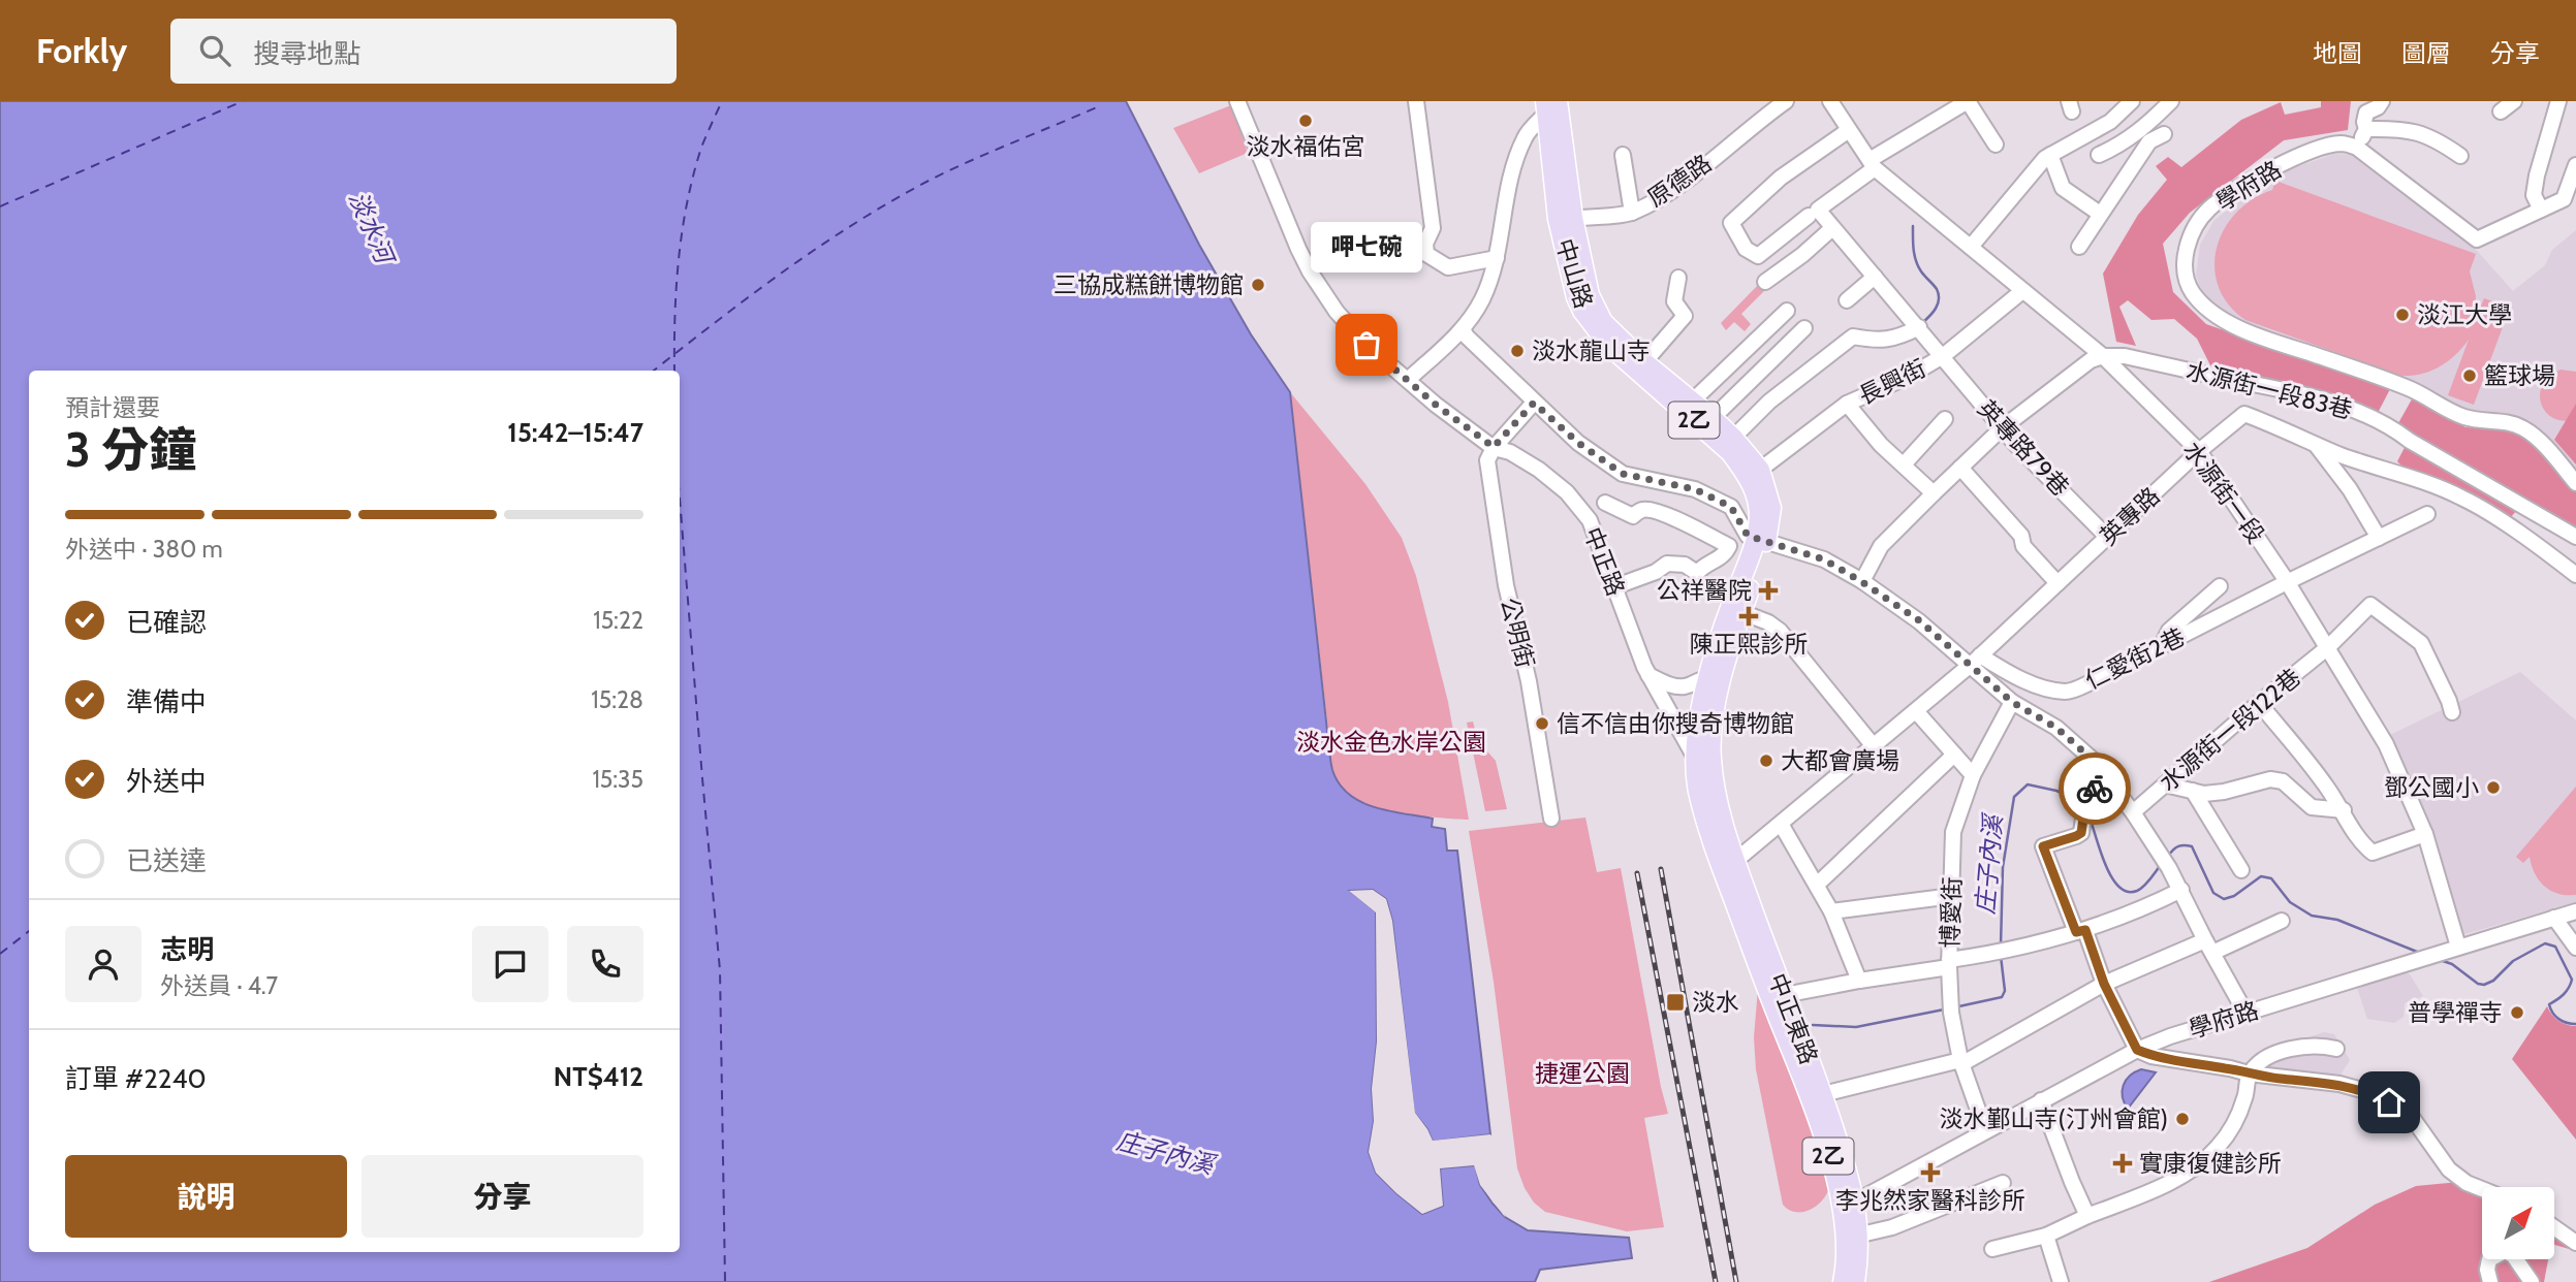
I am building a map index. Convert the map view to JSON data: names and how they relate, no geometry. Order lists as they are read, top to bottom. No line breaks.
{"streets":{"main road":["中山路","2乙","中正東路"],"street":["原德路","學府路","長興街","水源街一段83巷","英專路79巷","水源街一段","英專路","中正路","公明街","仁愛街2巷","水源街一段122巷","博愛街"]},"crossings":[["原德路","中山路"],["學府路","水源街一段"],["學府路","博愛街"],["學府路","中正東路"],["中山路","長興街"],["中山路","中正路"],["中山路","中正東路"],["長興街","英專路79巷"],["長興街","水源街一段"],["水源街一段83巷","水源街一段"],["英專路79巷","英專路"],["水源街一段","英專路"],["水源街一段","仁愛街2巷"],["水源街一段","水源街一段122巷"],["英專路","仁愛街2巷"],["英專路","中正東路"],["中正路","公明街"],["中正路","中正東路"]],"water":["淡水河","庄子內溪"],"parks":["淡水金色水岸公園","捷運公園"],"places":{"other":["淡水福佑宮","三協成糕餅博物館","淡江大學","呷七碗","淡水龍山寺","籃球場","信不信由你搜奇博物館","大都會廣場","鄧公國小","普學禪寺","淡水鄞山寺(汀州會館)"],"health":["公祥醫院","陳正煕診所","實康復健診所","李兆然家醫科診所"],"transit":["淡水"]},"north":"top right","page":{"header":"Forkly","search":"搜尋地點","nav":["地圖","圖層","分享"],"bubble":"呷七碗","heading":["3 分鐘","預計還要","15:42–15:47"],"panel":["志明","外送員 · 4.7","訂單 #2240","NT$412"],"bar":"外送中 · 380 m","list":[["已確認","15:22"],["準備中","15:28"],["外送中","15:35"],"已送達"],"buttons":["說明","分享"]}}
